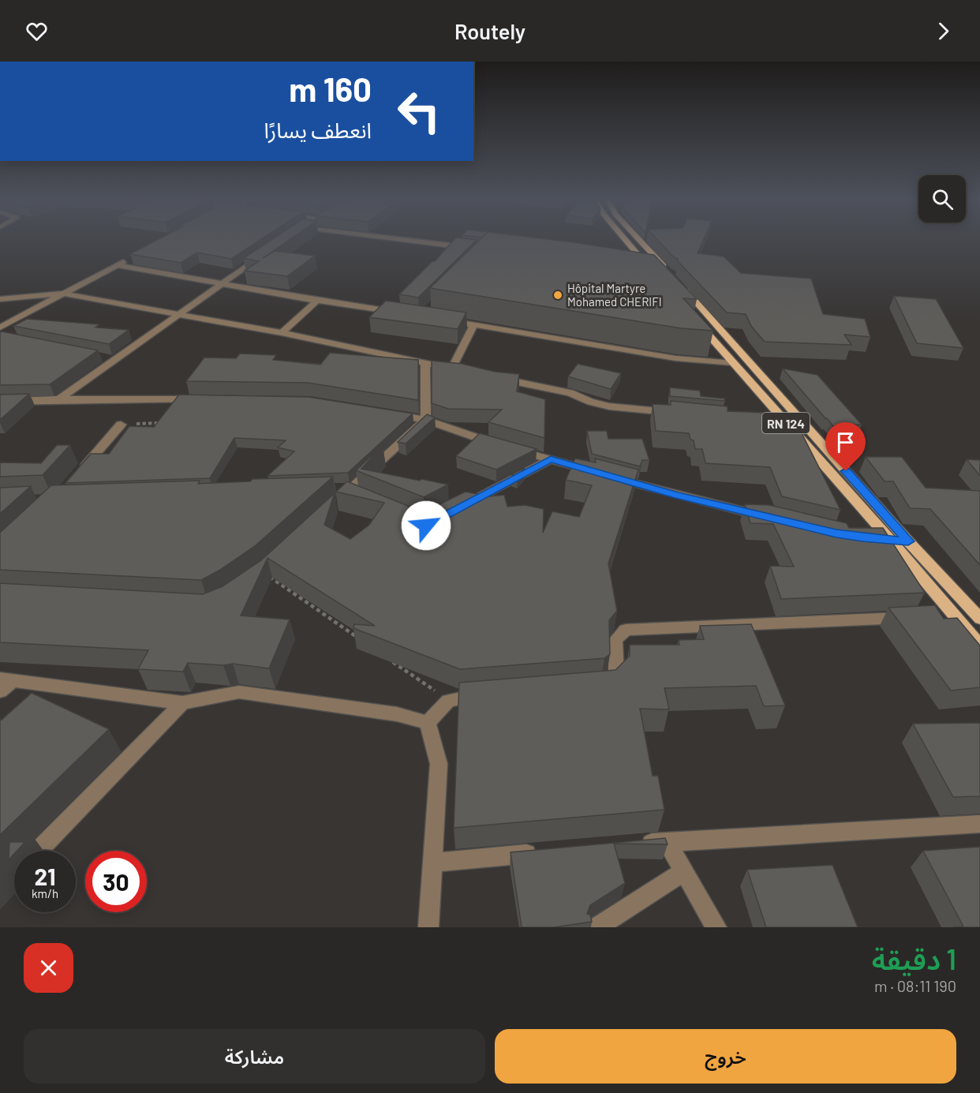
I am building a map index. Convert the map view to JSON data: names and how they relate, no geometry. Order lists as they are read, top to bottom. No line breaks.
{"streets":{"main road":["RN 124"]},"places":["Hôpital Martyre Mohamed CHERIFI"],"page":{"header":"Routely","turn":["160 m","انعطف يسارًا"],"speed":"21 km/h","limit":"30","heading":["1 دقيقة","190 m · 08:11"],"buttons":["خروج","مشاركة"]}}
